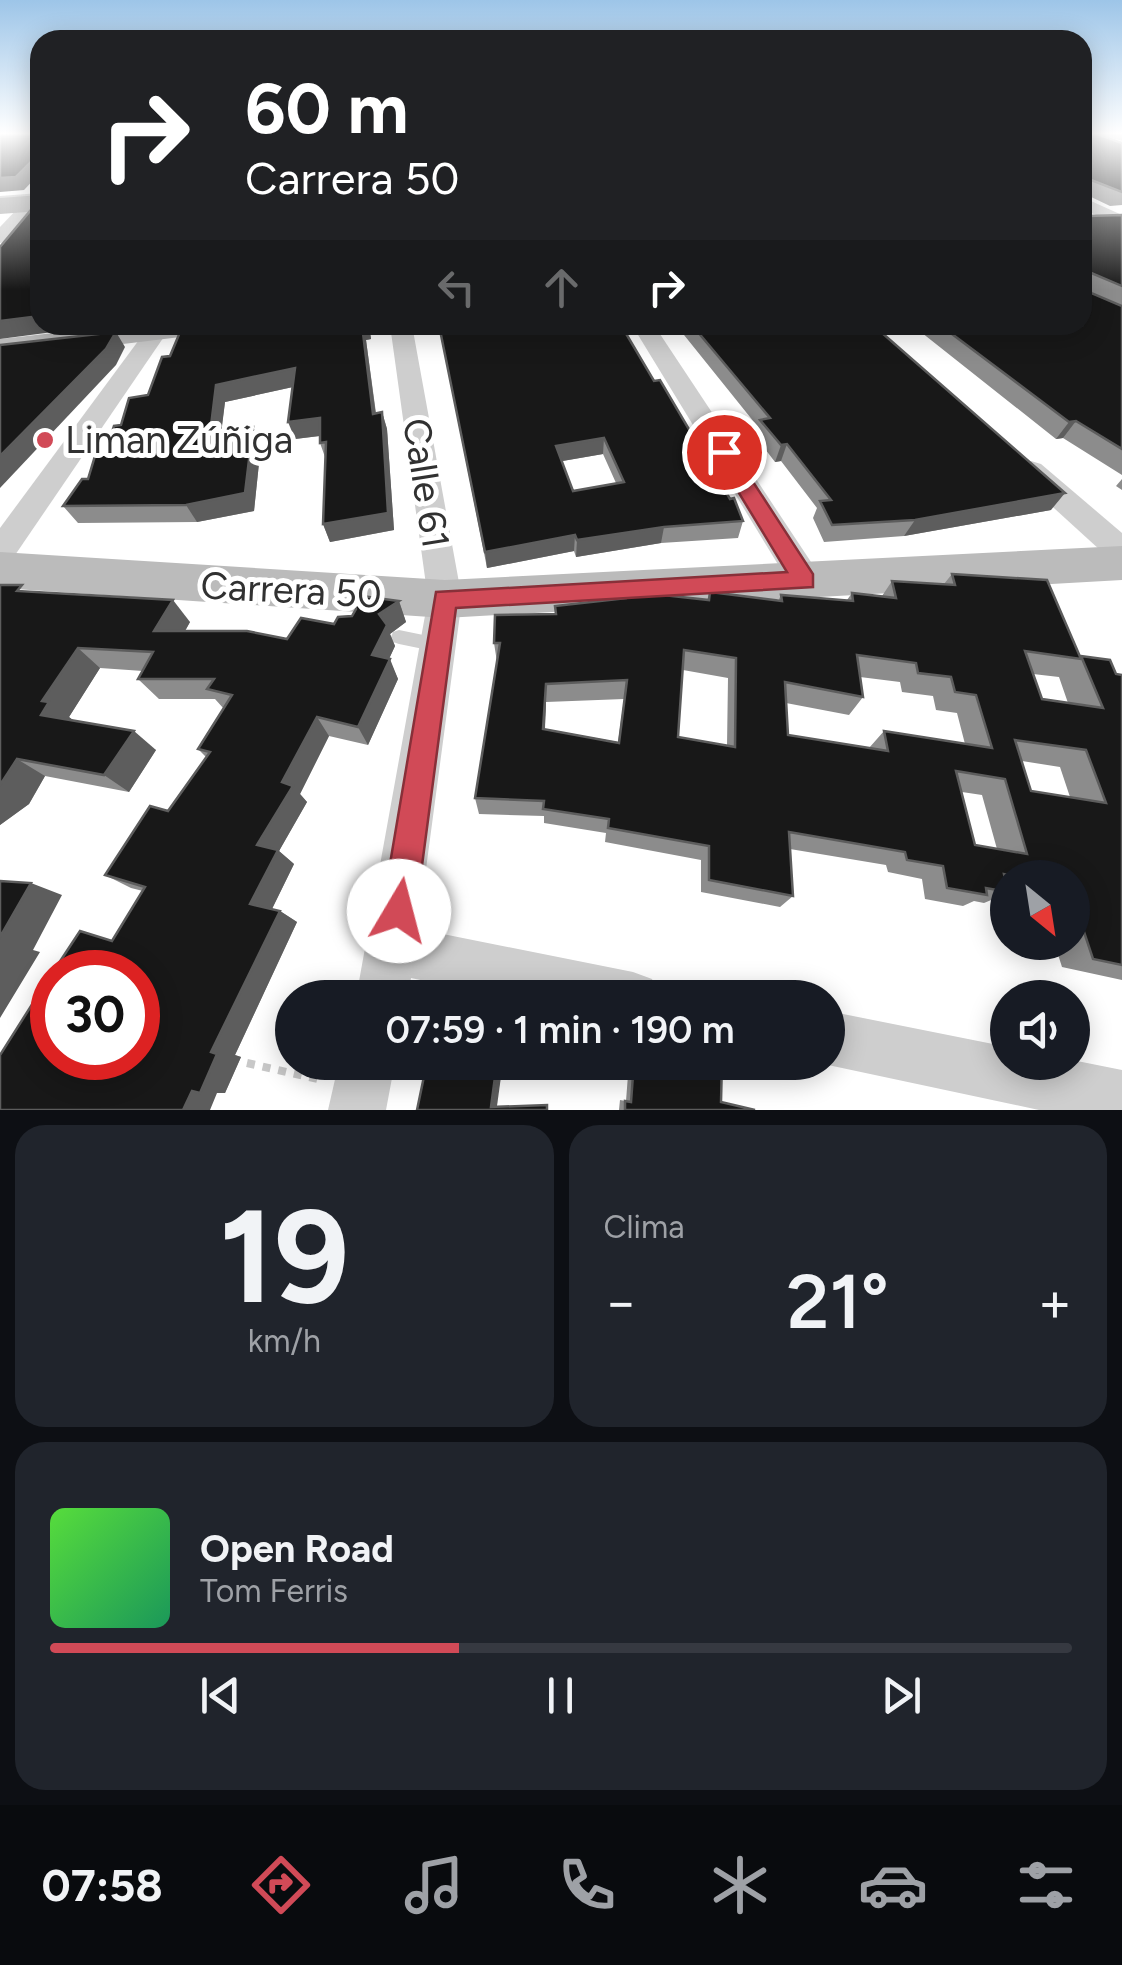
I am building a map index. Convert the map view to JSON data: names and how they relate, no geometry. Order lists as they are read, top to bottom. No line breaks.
{"streets":{"street":["Calle 61","Carrera 50"]},"crossings":[["Calle 61","Carrera 50"]],"places":["Liman Zúñiga"],"north":"bottom right","page":{"turn":["60 m","Carrera 50"],"limit":"30","trip":"07:59 · 1 min · 190 m","tile":[["19","km/h"],"Clima"],"heat":["−","21°","+"],"song":["Open Road","Tom Ferris"],"tabs":"07:58"}}
